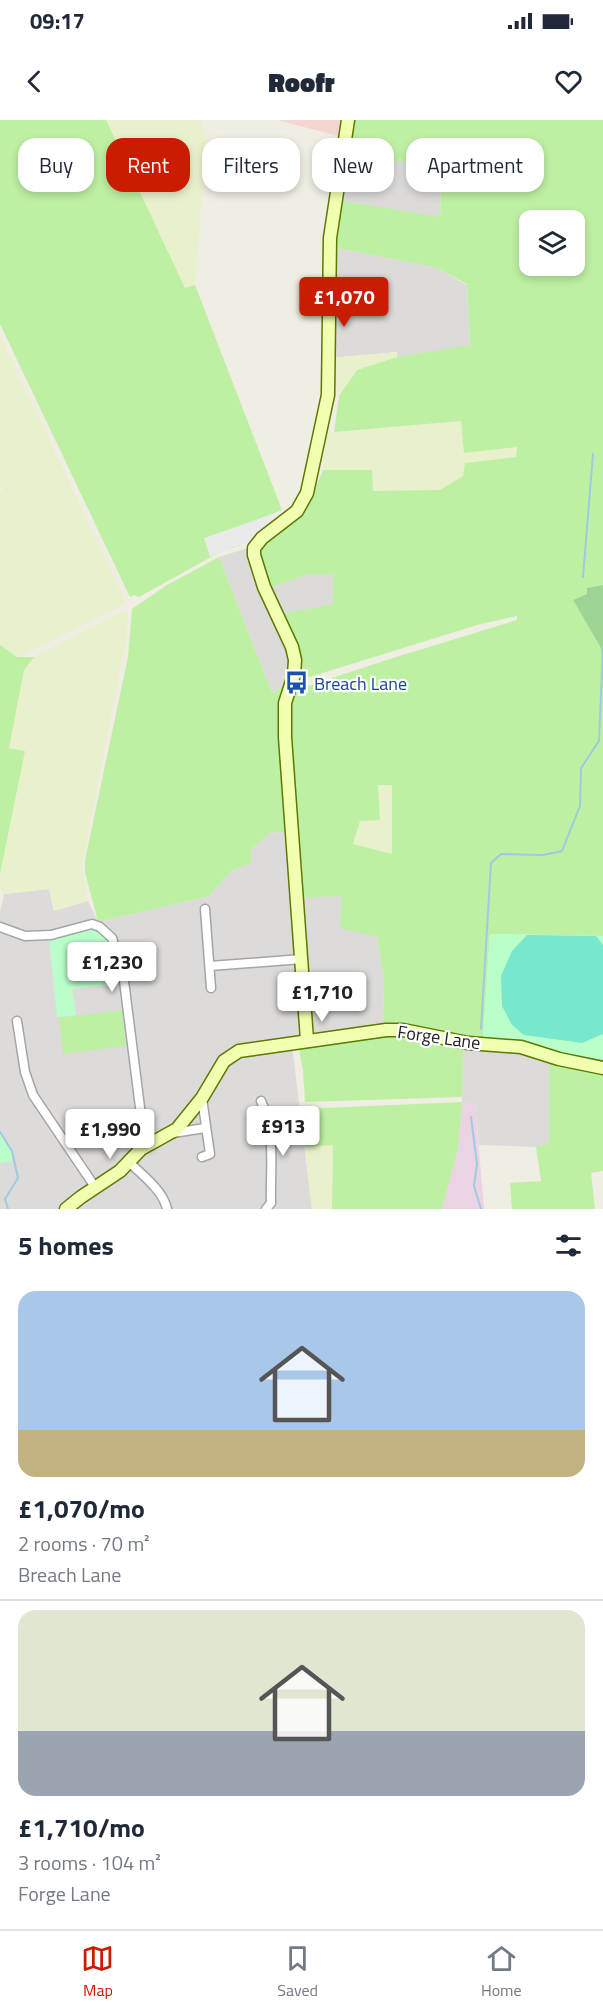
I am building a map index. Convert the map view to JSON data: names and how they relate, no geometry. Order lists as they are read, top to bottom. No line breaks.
{"streets":{"street":["Forge Lane"]},"places":{"bus stop":["Breach Lane"]},"page":{"status":"09:17","header":"Roofr","chip":["Buy","Rent","Filters","New","Apartment"],"price":["£1,070","£1,230","£1,710","£913","£1,990"],"heading":"5 homes","list":[{"name":"£1,070/mo","note":"2 rooms · 70 m² · Breach Lane"},{"name":"£1,710/mo","note":"3 rooms · 104 m² · Forge Lane"}],"tabs":["Map","Saved","Home"]}}
